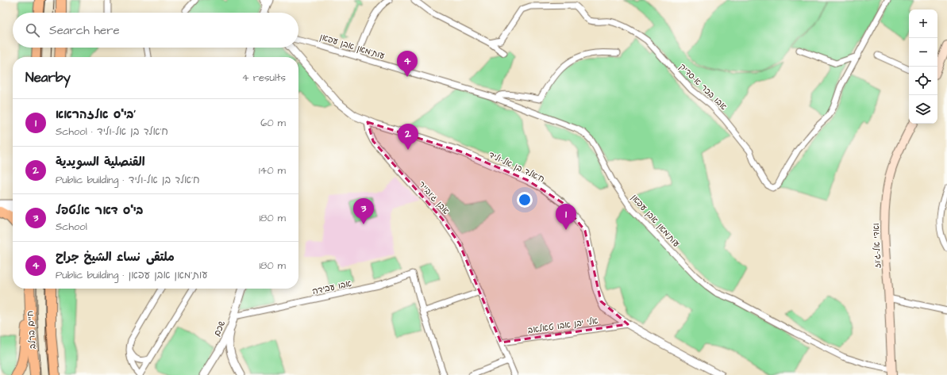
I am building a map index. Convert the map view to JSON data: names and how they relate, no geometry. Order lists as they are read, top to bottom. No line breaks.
{"streets":{"highway":["חיים ברלב"],"main road":["ואדי אל-ג'וז"],"street":["עות'מאן אבן עפאן","אבו בכר א-סדיק","ח'אלד בן אל-וליד","אבן ג'ובייר","אבו עבידה","אלי יבנ אבו טאלאב","שכם"]},"crossings":[["עות'מאן אבן עפאן","ואדי אל-ג'וז"],["ח'אלד בן אל-וליד","אבן ג'ובייר"],["ח'אלד בן אל-וליד","אלי יבנ אבו טאלאב"],["אבן ג'ובייר","אלי יבנ אבו טאלאב"],["אבו עבידה","שכם"]],"page":{"map_buttons":["+","−"],"search":"Search here","pins":["4","2","3","1"],"heading":["Nearby","4 results"],"list":[{"mark":"1","name":"בי\"ס אלזהראא'","note":"School · ח'אלד בן אל-וליד","value":"60 m"},{"mark":"2","name":"القنصلية السويدية","note":"Public building · ח'אלד בן אל-וליד","value":"140 m"},{"mark":"3","name":"בי\"ס דאר אלטפל","note":"School","value":"180 m"},{"mark":"4","name":"ملتقى نساء الشيخ جراح","note":"Public building · עות'מאן אבן עפאן","value":"180 m"}]}}
